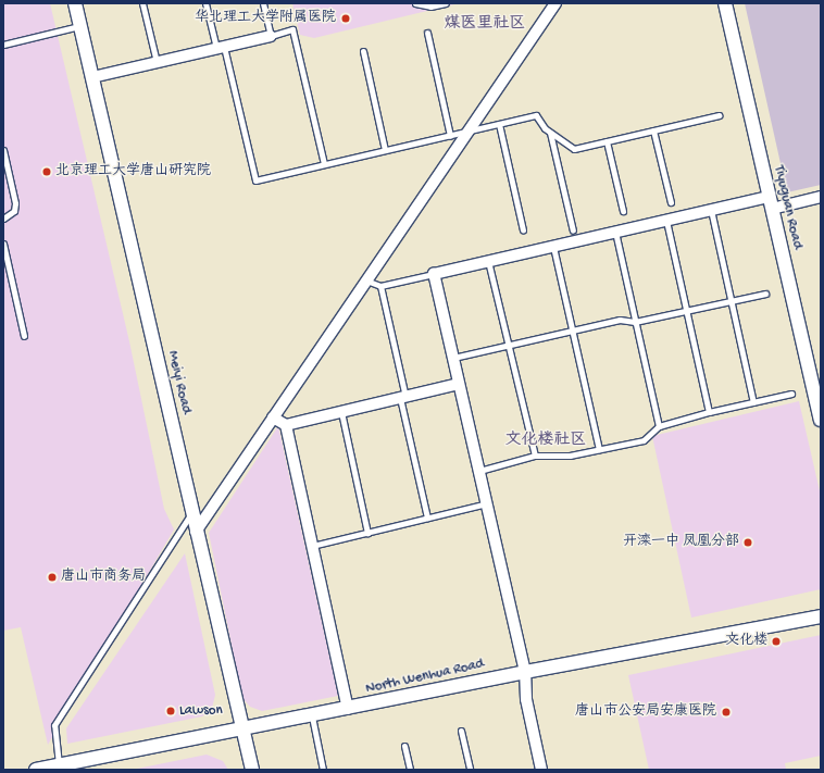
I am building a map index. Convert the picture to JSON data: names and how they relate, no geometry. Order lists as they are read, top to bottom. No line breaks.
{"streets":{"street":["Tiyuguan Road","Meiyi Road","North Wenhua Road"]},"crossings":[["Meiyi Road","North Wenhua Road"]],"districts":["煤医里社区","文化楼社区"],"places":["华北理工大学附属医院","北京理工大学唐山研究院","开滦一中 凤凰分部","唐山市商务局","文化楼","Lawson","唐山市公安局安康医院"]}
